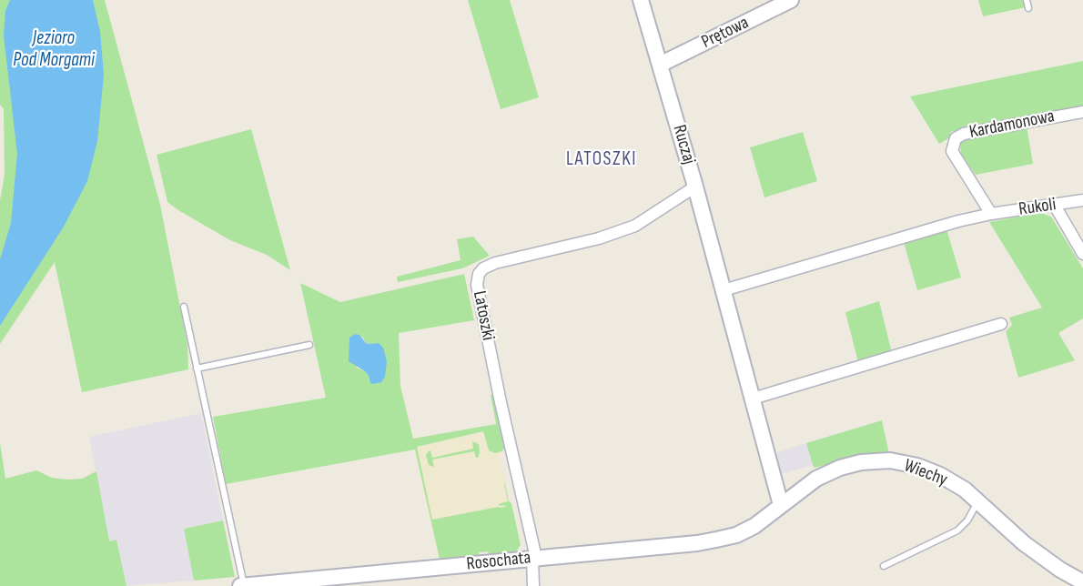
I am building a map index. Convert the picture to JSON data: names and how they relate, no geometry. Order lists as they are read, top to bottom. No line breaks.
{"streets":{"street":["Prętowa","Kardamonowa","Ruczaj","Rukoli","Latoszki","Wiechy","Rosochata"]},"crossings":[["Prętowa","Ruczaj"],["Kardamonowa","Rukoli"],["Ruczaj","Latoszki"],["Ruczaj","Wiechy"],["Latoszki","Rosochata"],["Wiechy","Rosochata"]],"districts":["LATOSZKI"],"water":["Jezioro Pod Morgami"]}
